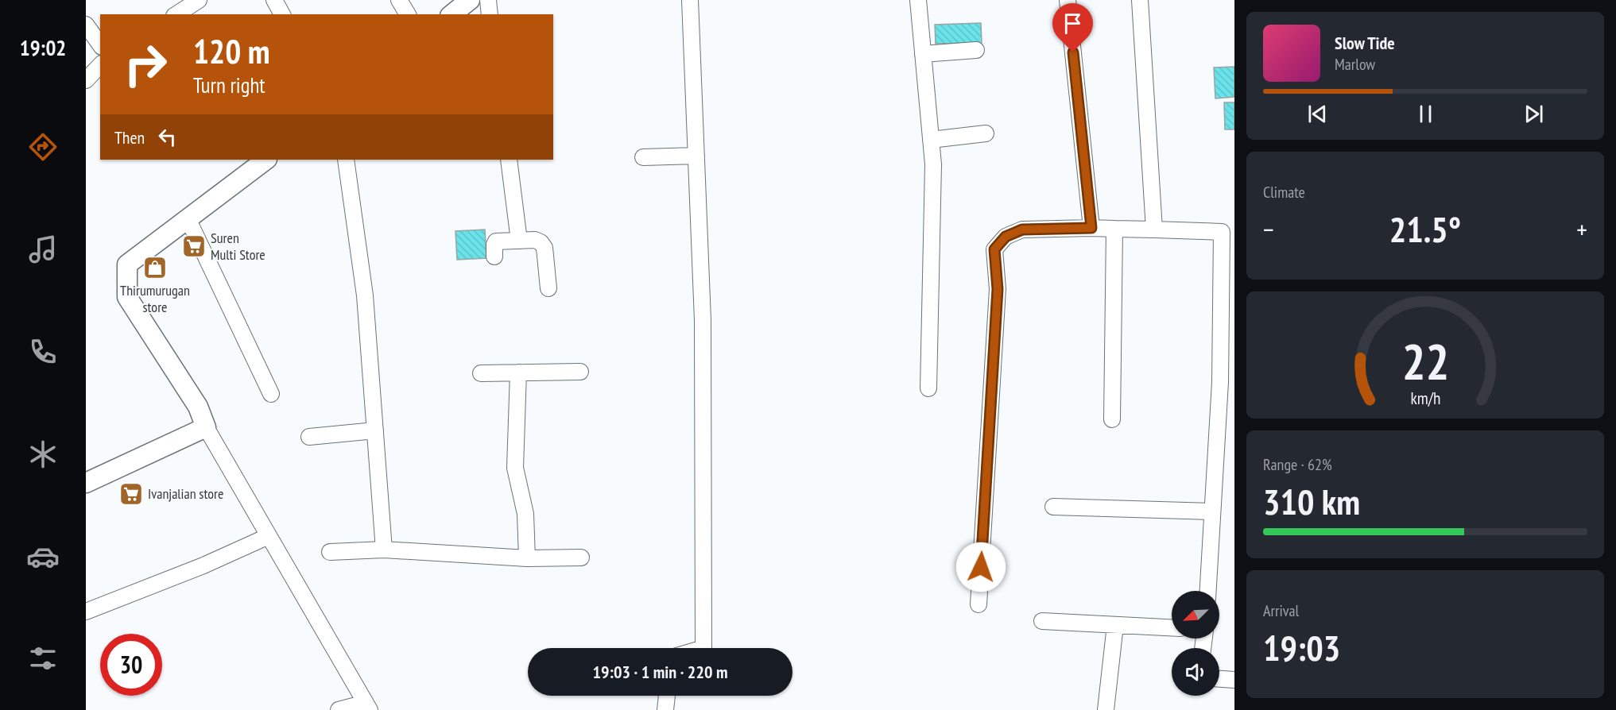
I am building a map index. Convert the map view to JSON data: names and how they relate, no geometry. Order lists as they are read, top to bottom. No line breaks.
{"places":{"supermarket":["Suren Multi Store","Ivanjalian store"],"shop":["Thirumurugan store"]},"north":"bottom left","page":{"tabs":"19:02","turn":["120 m","Turn right"],"song":["Slow Tide","Marlow"],"then":"Then","tile":["Climate",["Range · 62%","310 km"],["Arrival","19:03"]],"heat":["−","21.5°","+"],"limit":"30","trip":"19:03 · 1 min · 220 m","gauge":["22","km/h"]}}
